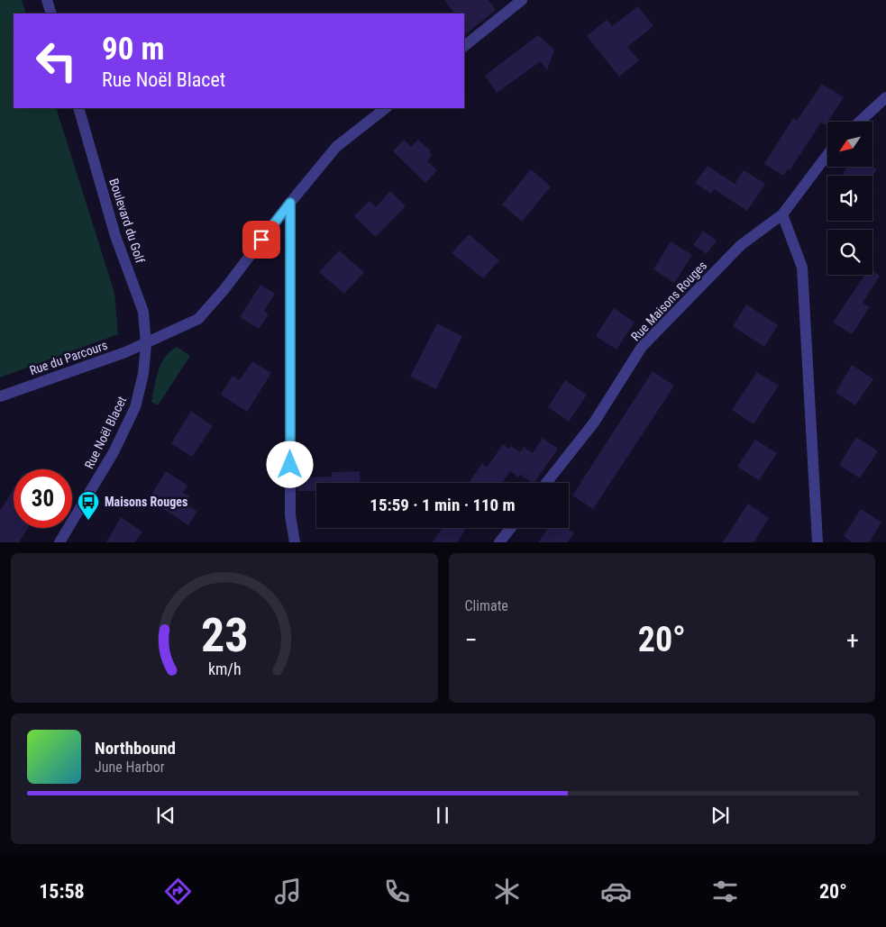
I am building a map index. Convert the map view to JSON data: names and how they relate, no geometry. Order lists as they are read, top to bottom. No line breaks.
{"streets":{"street":["Boulevard du Golf","Rue Maisons Rouges","Rue du Parcours","Rue Noël Blacet"]},"crossings":[["Boulevard du Golf","Rue du Parcours"],["Boulevard du Golf","Rue Noël Blacet"],["Rue du Parcours","Rue Noël Blacet"]],"places":{"bus stop":["Maisons Rouges"]},"north":"bottom left","page":{"turn":["90 m","Rue Noël Blacet"],"limit":"30","trip":"15:59 · 1 min · 110 m","tile":"Climate","heat":["−","20°","+"],"song":["Northbound","June Harbor"],"tabs":["15:58","20°"],"gauge":["23","km/h"]}}
